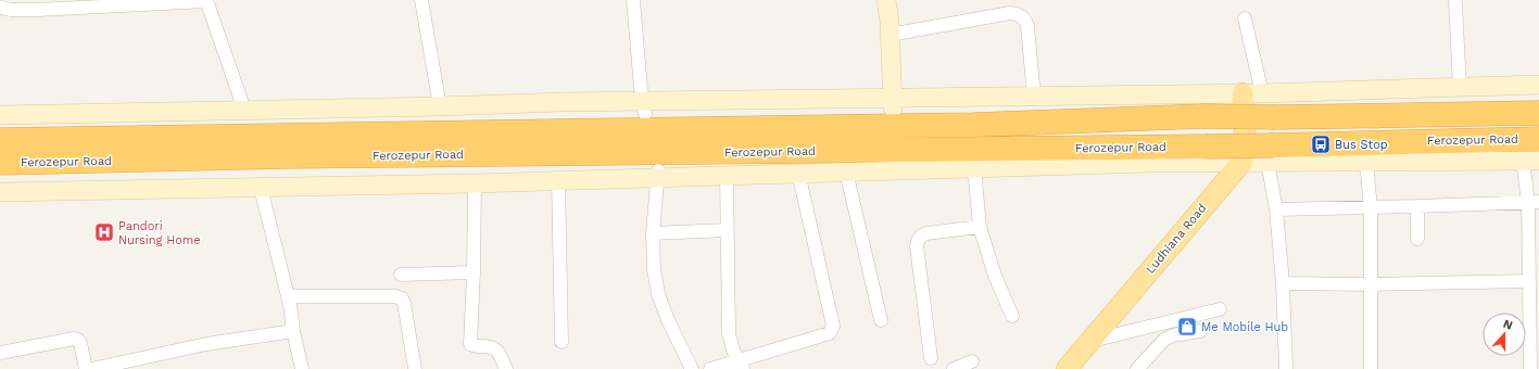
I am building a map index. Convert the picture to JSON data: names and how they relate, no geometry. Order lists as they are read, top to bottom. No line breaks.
{"streets":{"highway":["Ferozepur Road"],"main road":["Ludhiana Road"]},"places":{"bus stop":["Bus Stop"],"hospital":["Pandori Nursing Home"],"shop":["Me Mobile Hub"]},"north":"top"}
